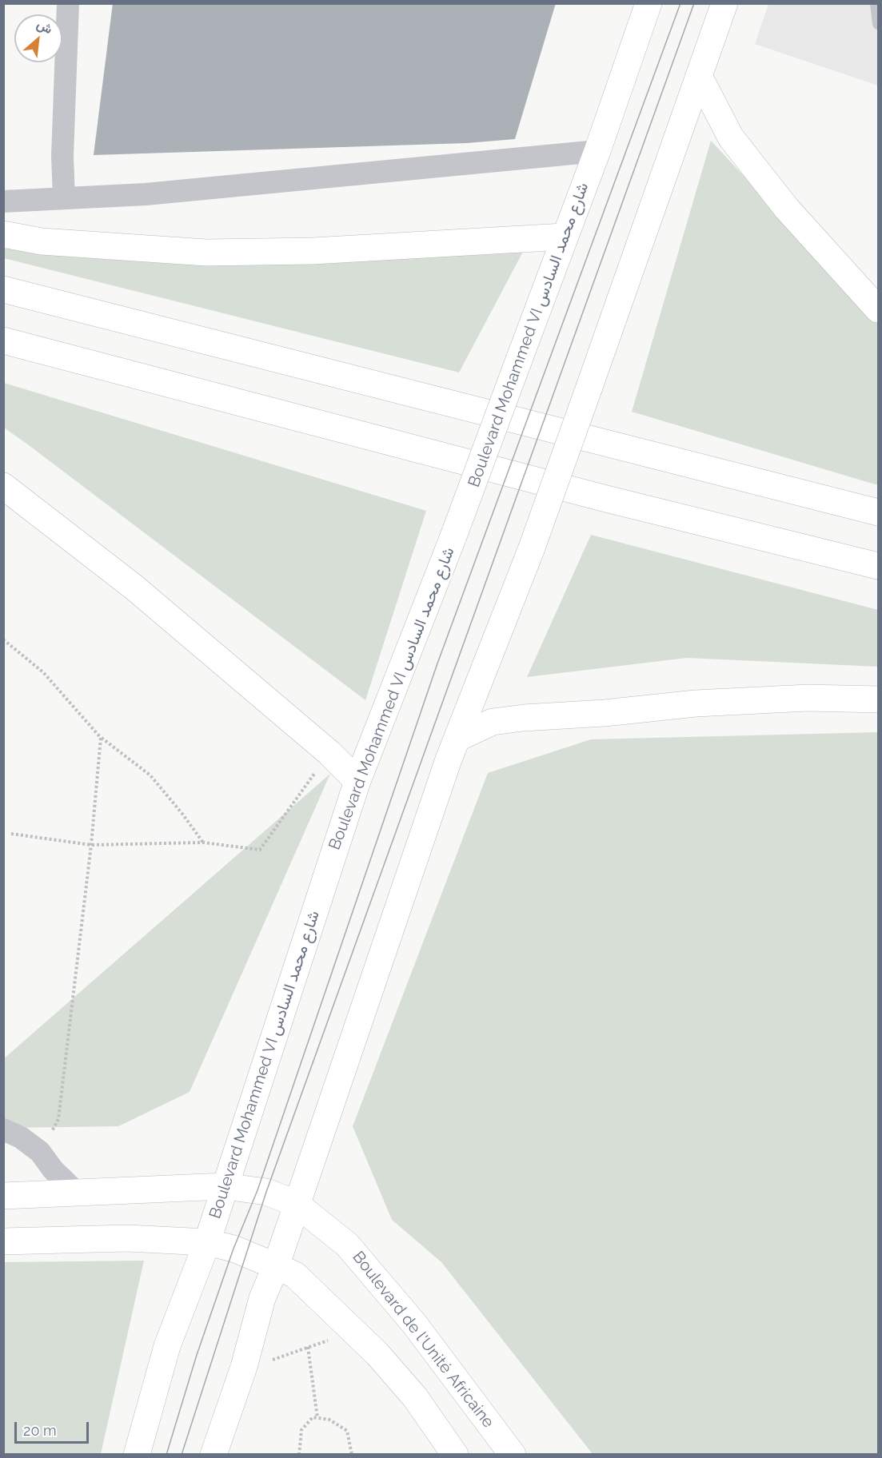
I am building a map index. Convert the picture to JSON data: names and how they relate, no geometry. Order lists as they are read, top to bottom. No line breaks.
{"streets":{"main road":["Boulevard Mohammed VI شارع محمد السادس","Boulevard de l'Unité Africaine"]},"crossings":[["Boulevard Mohammed VI شارع محمد السادس","Boulevard de l'Unité Africaine"]],"scale_bar":"20 m","north":"top right"}
